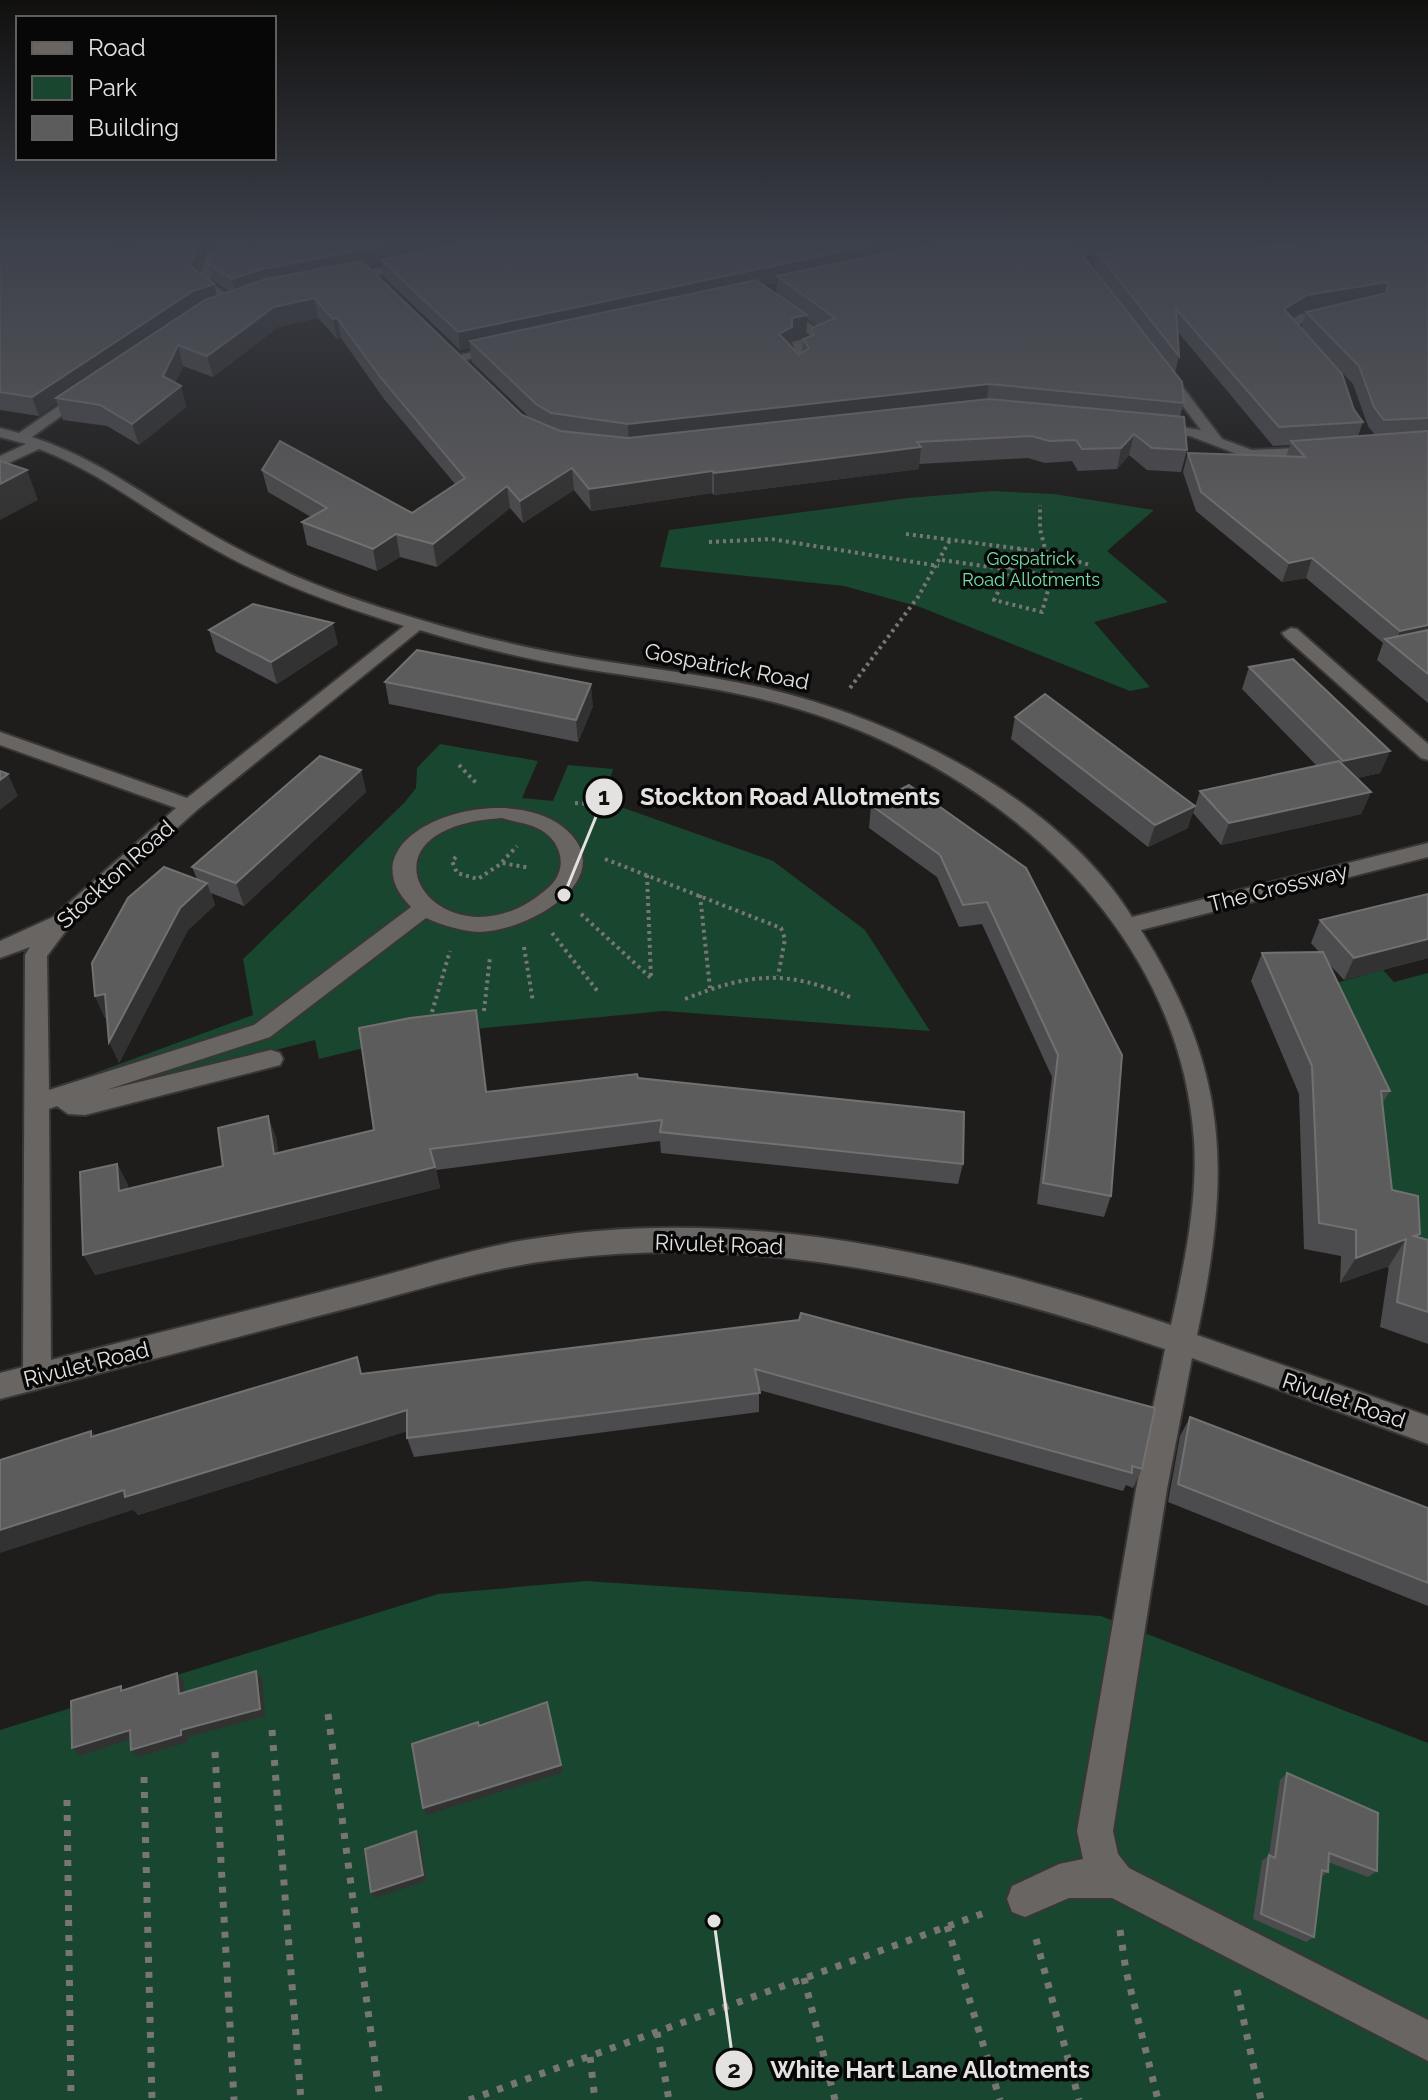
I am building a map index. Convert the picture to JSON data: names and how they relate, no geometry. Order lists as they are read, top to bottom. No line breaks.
{"streets":{"street":["Gospatrick Road","Stockton Road","The Crossway","Rivulet Road"]},"crossings":[["Gospatrick Road","Stockton Road"],["Gospatrick Road","The Crossway"],["Gospatrick Road","Rivulet Road"],["Stockton Road","Rivulet Road"]],"parks":["Gospatrick Road Allotments"],"places":["Stockton Road Allotments","White Hart Lane Allotments"],"legend":["Road","Park","Building"]}
